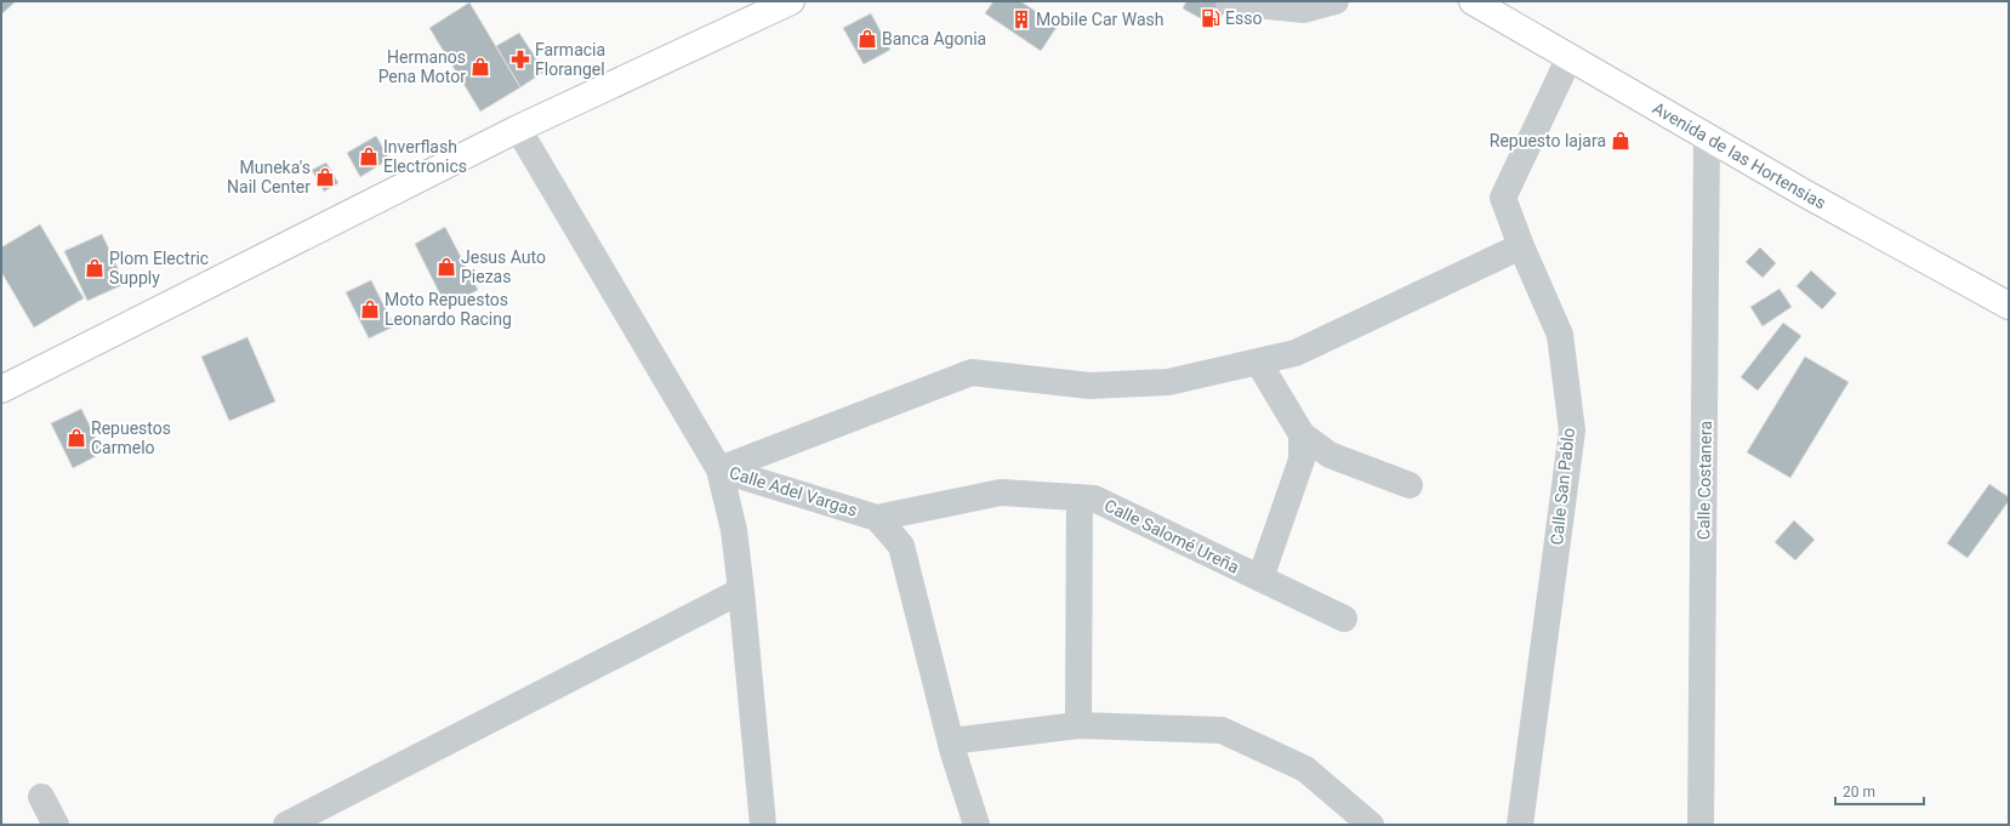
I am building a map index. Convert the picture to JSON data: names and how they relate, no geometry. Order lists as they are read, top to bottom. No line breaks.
{"streets":{"main road":["Avenida de las Hortensias"],"street":["Calle Costanera","Calle San Pablo","Calle Adel Vargas","Calle Salomé Ureña"]},"crossings":[["Avenida de las Hortensias","Calle Costanera"],["Avenida de las Hortensias","Calle San Pablo"],["Calle Adel Vargas","Calle Salomé Ureña"]],"places":{"fuel station":["Esso"],"building":["Mobile Car Wash"],"shop":["Banca Agonia","Hermanos Pena Motor","Repuesto lajara","Inverflash Electronics","Muneka's Nail Center","Jesus Auto Piezas","Plom Electric Supply","Moto Repuestos Leonardo Racing","Repuestos Carmelo"],"pharmacy":["Farmacia Florangel"]},"scale_bar":"20 m"}
